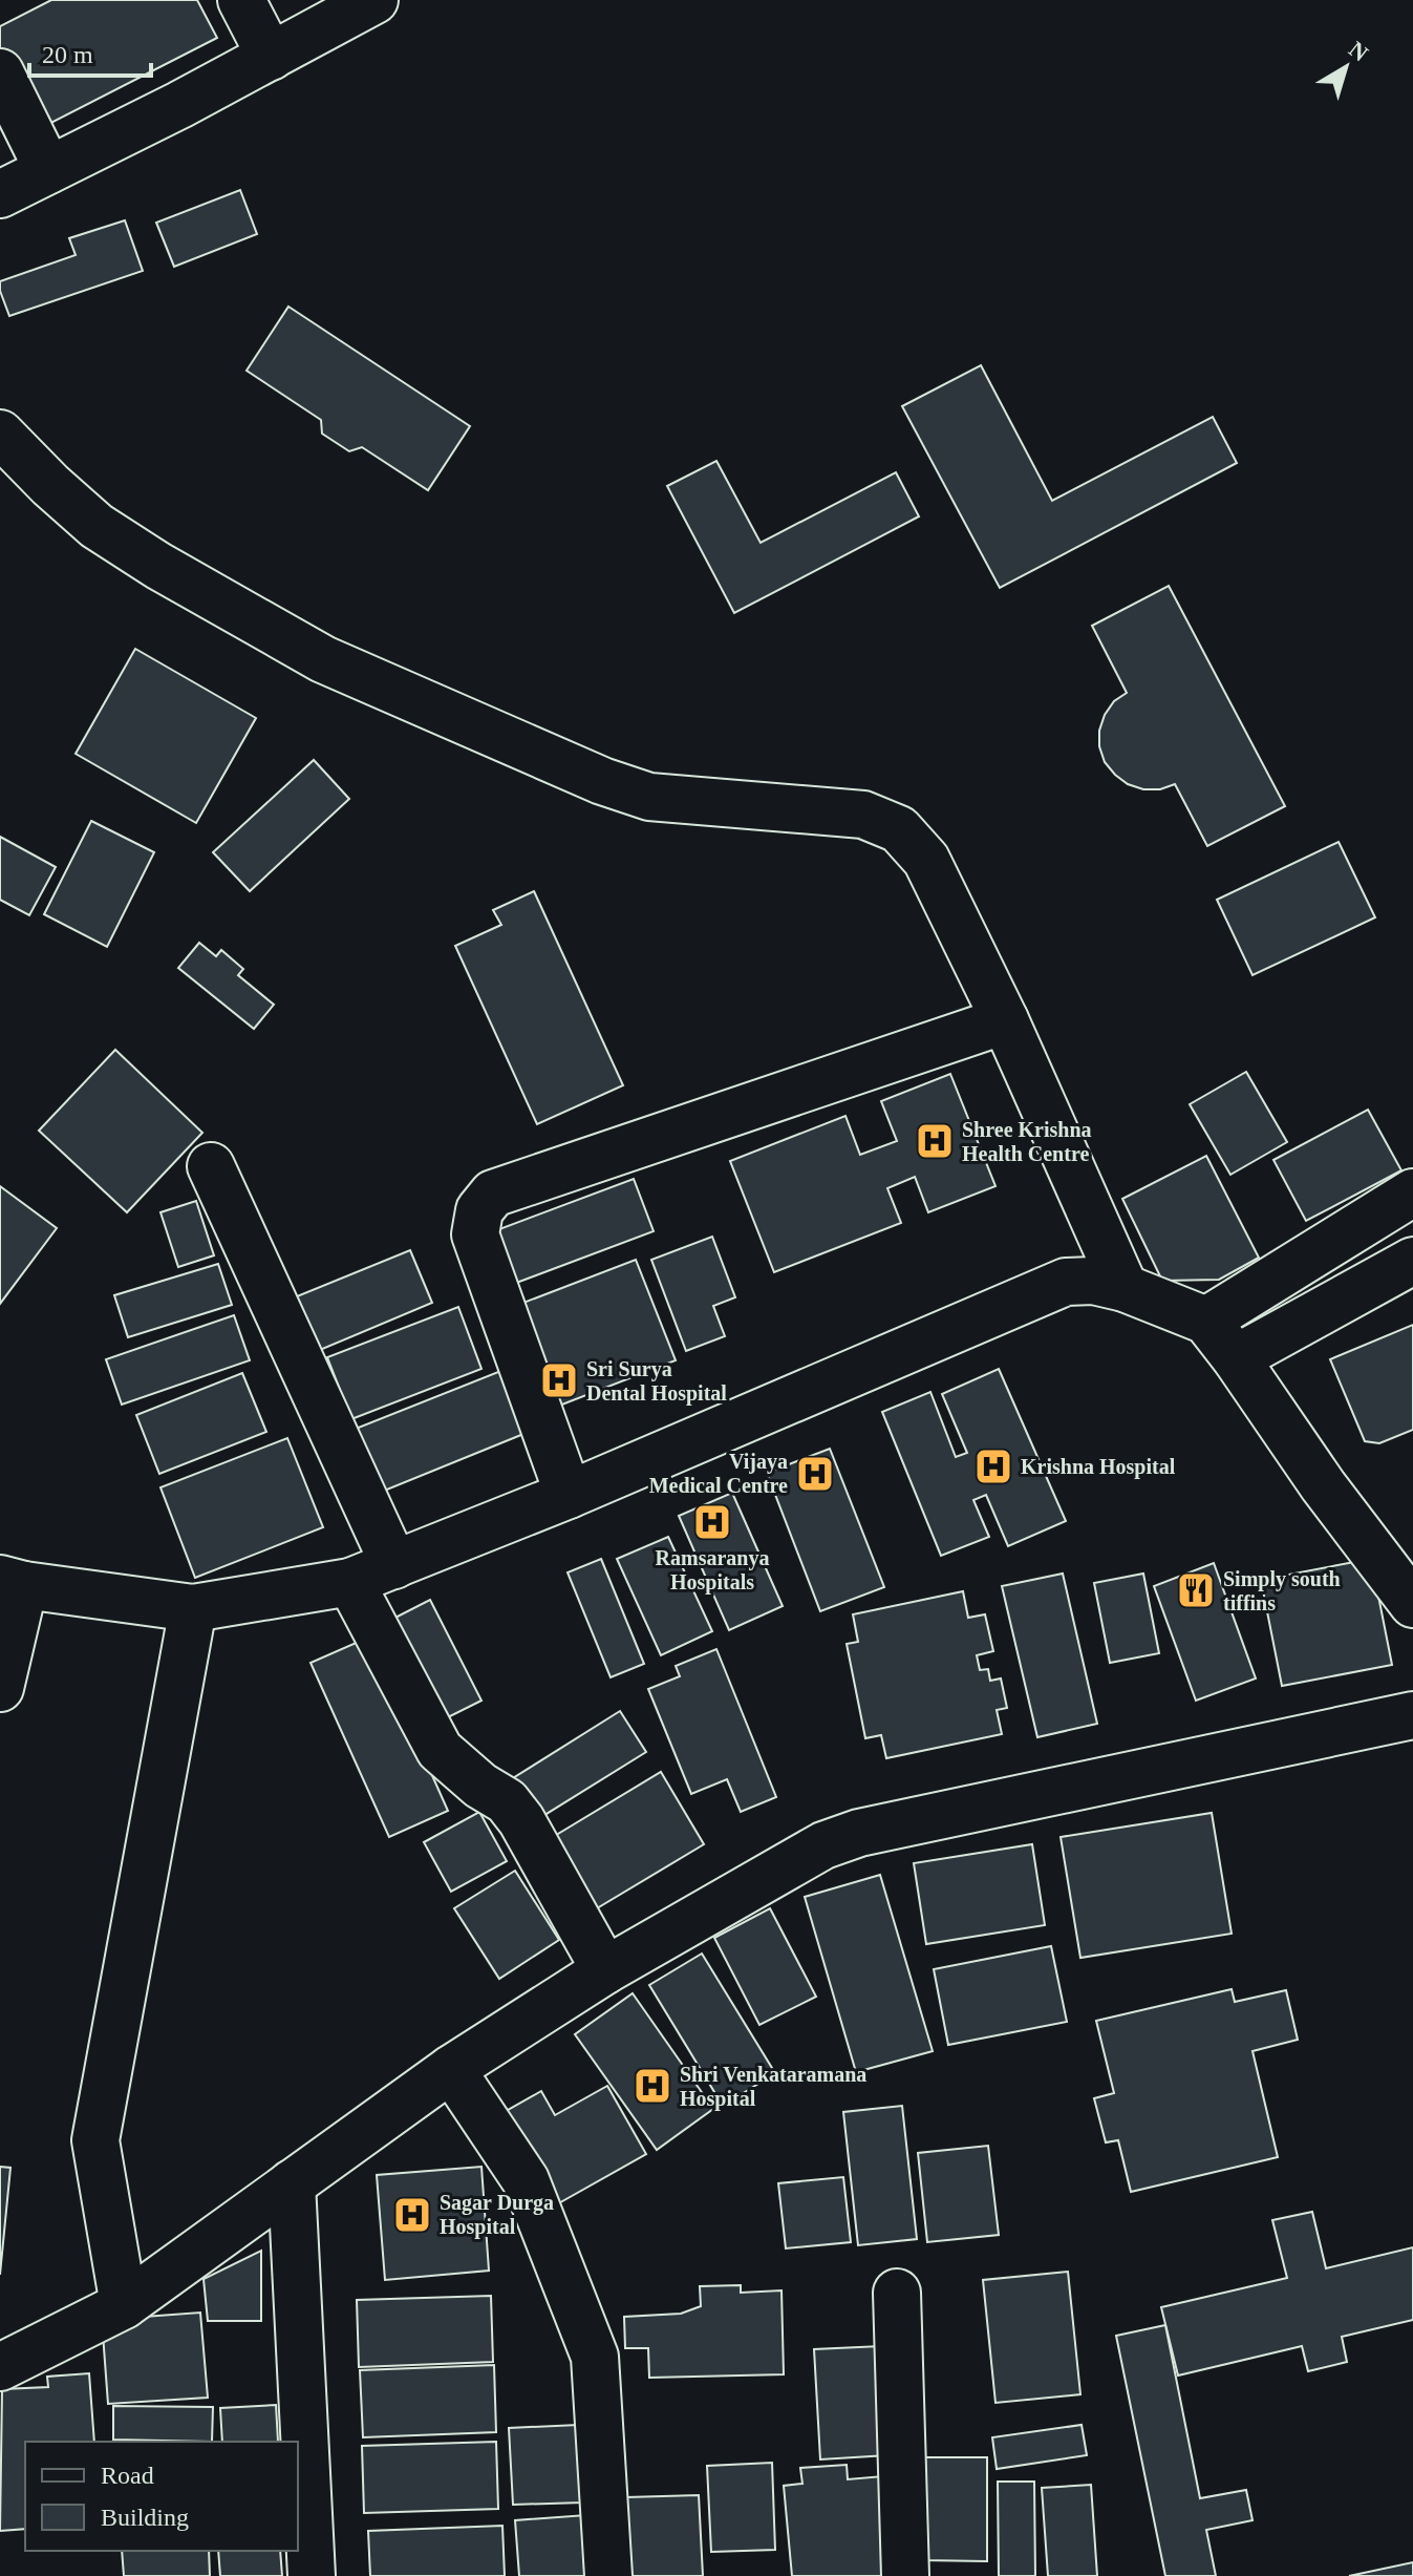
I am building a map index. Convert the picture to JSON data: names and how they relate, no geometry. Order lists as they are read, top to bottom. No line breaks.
{"places":{"hospital":["Shree Krishna Health Centre","Sri Surya Dental Hospital","Krishna Hospital","Vijaya Medical Centre","Ramsaranya Hospitals","Shri Venkataramana Hospital","Sagar Durga Hospital"],"restaurant":["Simply south tiffins"]},"legend":["Road","Building"],"scale_bar":"20 m","north":"top right"}
